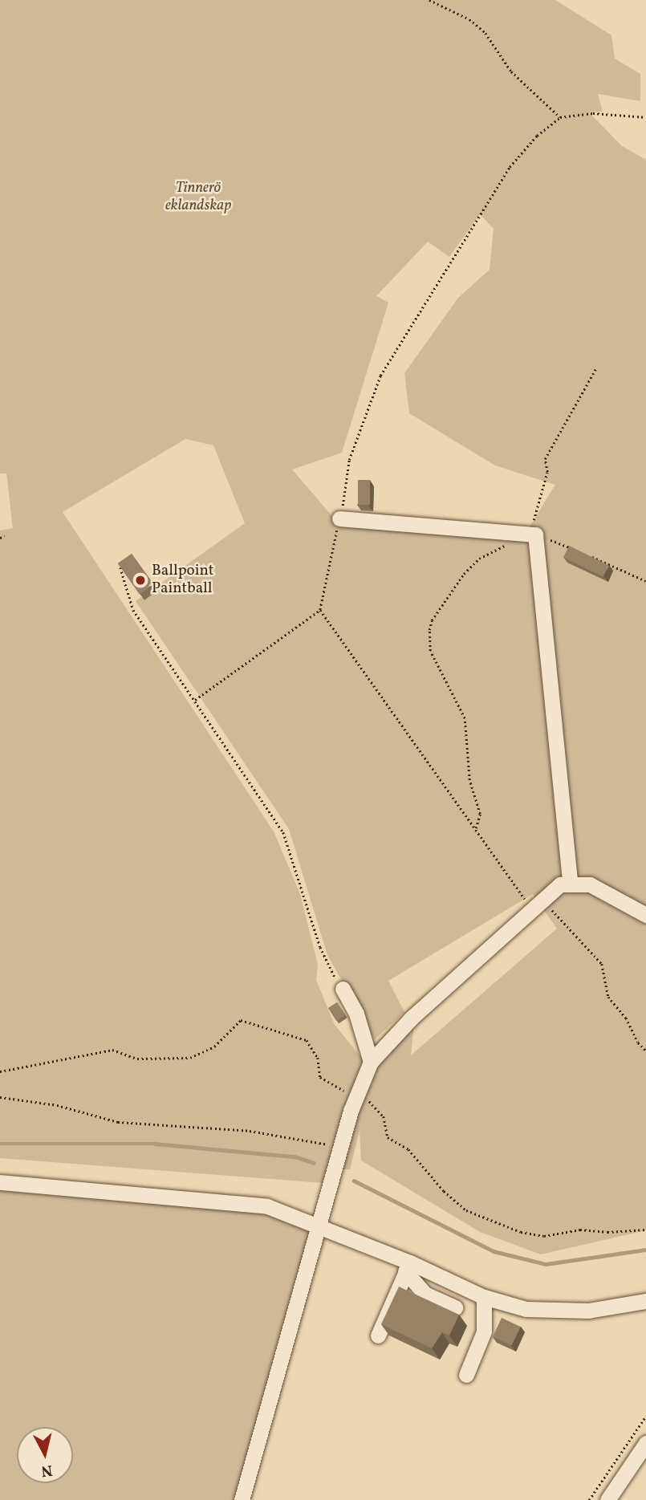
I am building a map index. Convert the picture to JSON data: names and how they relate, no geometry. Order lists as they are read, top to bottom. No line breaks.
{"parks":["Tinnerö eklandskap"],"places":["Ballpoint Paintball"],"north":"bottom"}
